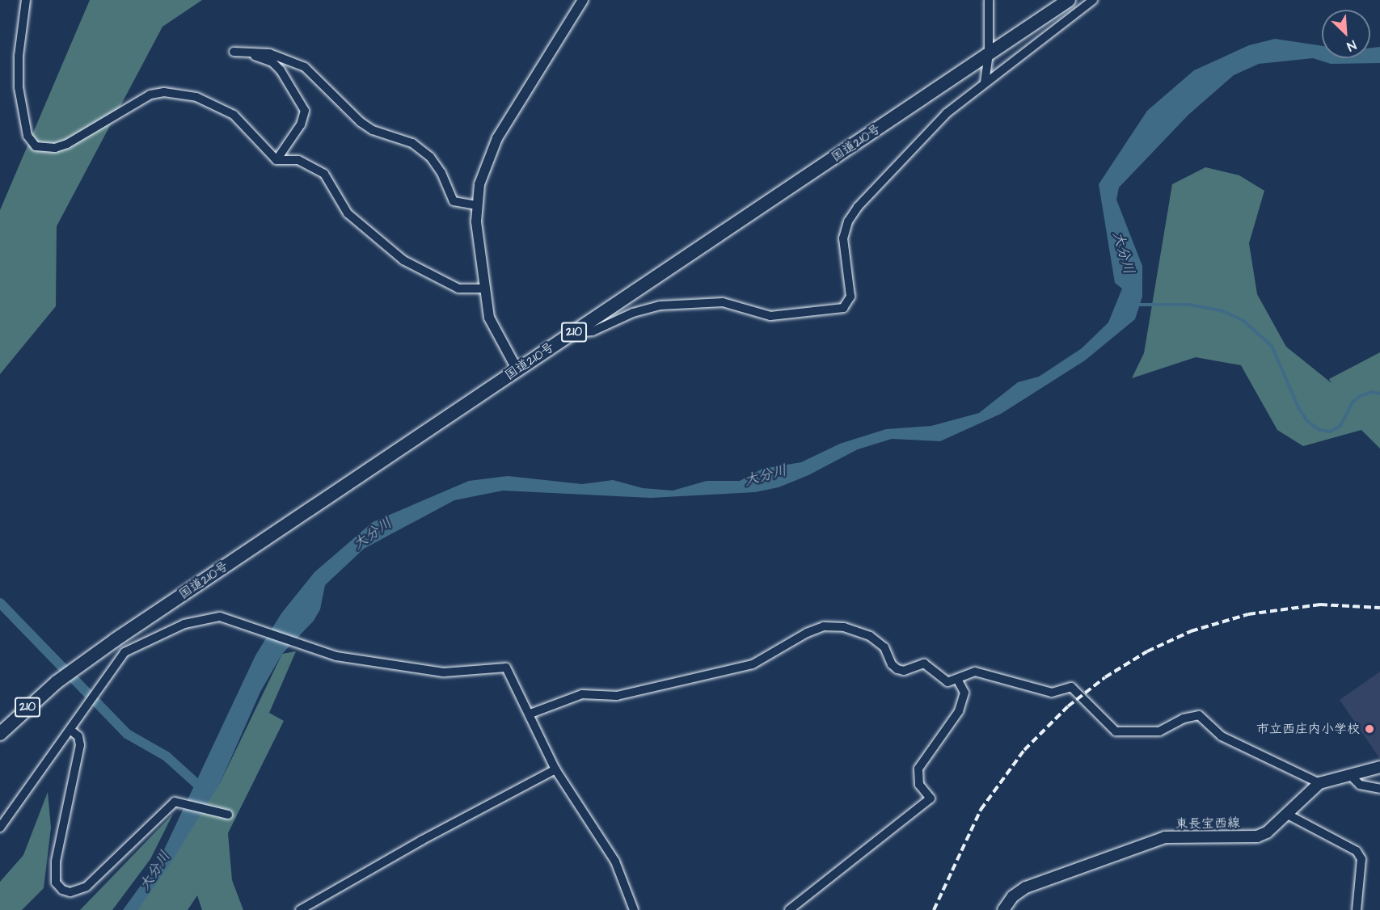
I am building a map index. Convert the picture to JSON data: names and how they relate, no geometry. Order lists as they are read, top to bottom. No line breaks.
{"streets":{"highway":["国道210号","210"],"main road":["東長宝西線"]},"water":["大分川"],"places":["市立西庄内小学校"],"north":"bottom right"}
